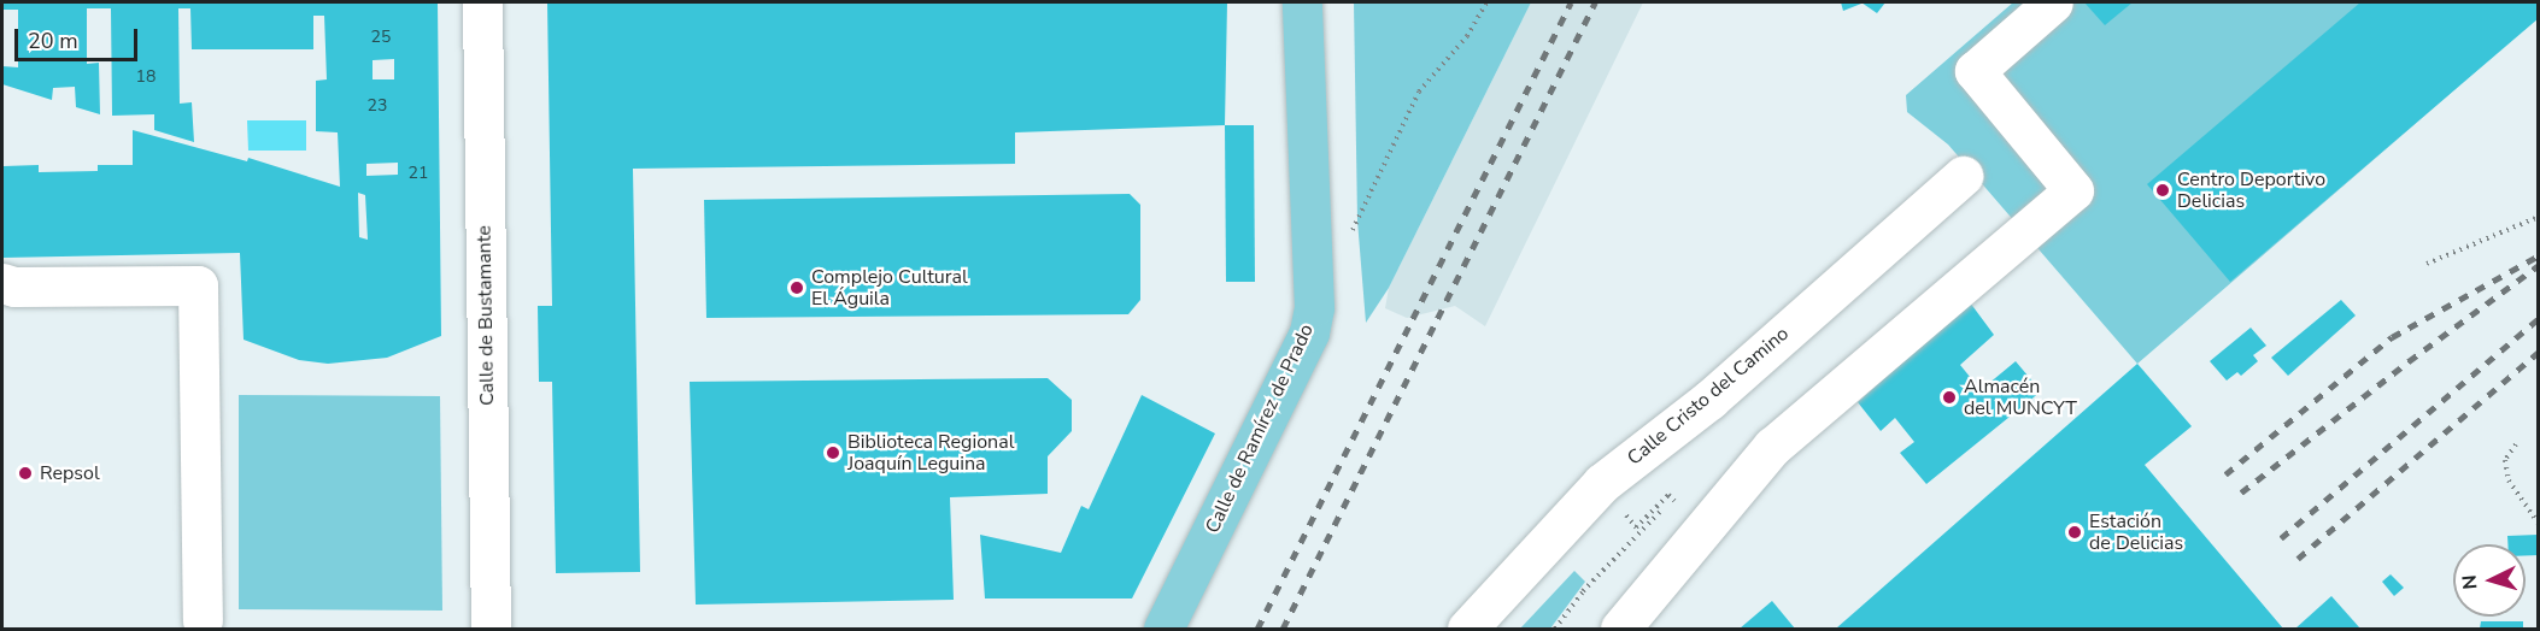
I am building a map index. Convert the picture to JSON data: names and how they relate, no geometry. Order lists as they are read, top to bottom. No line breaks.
{"streets":{"main road":["Calle de Ramírez de Prado"],"street":["Calle de Bustamante","Calle Cristo del Camino"]},"places":["Centro Deportivo Delicias","Complejo Cultural El Águila","Almacén del MUNCYT","Biblioteca Regional Joaquín Leguina","Repsol","Estación de Delicias"],"house_numbers":["25","18","23","21"],"scale_bar":"20 m","north":"left"}
